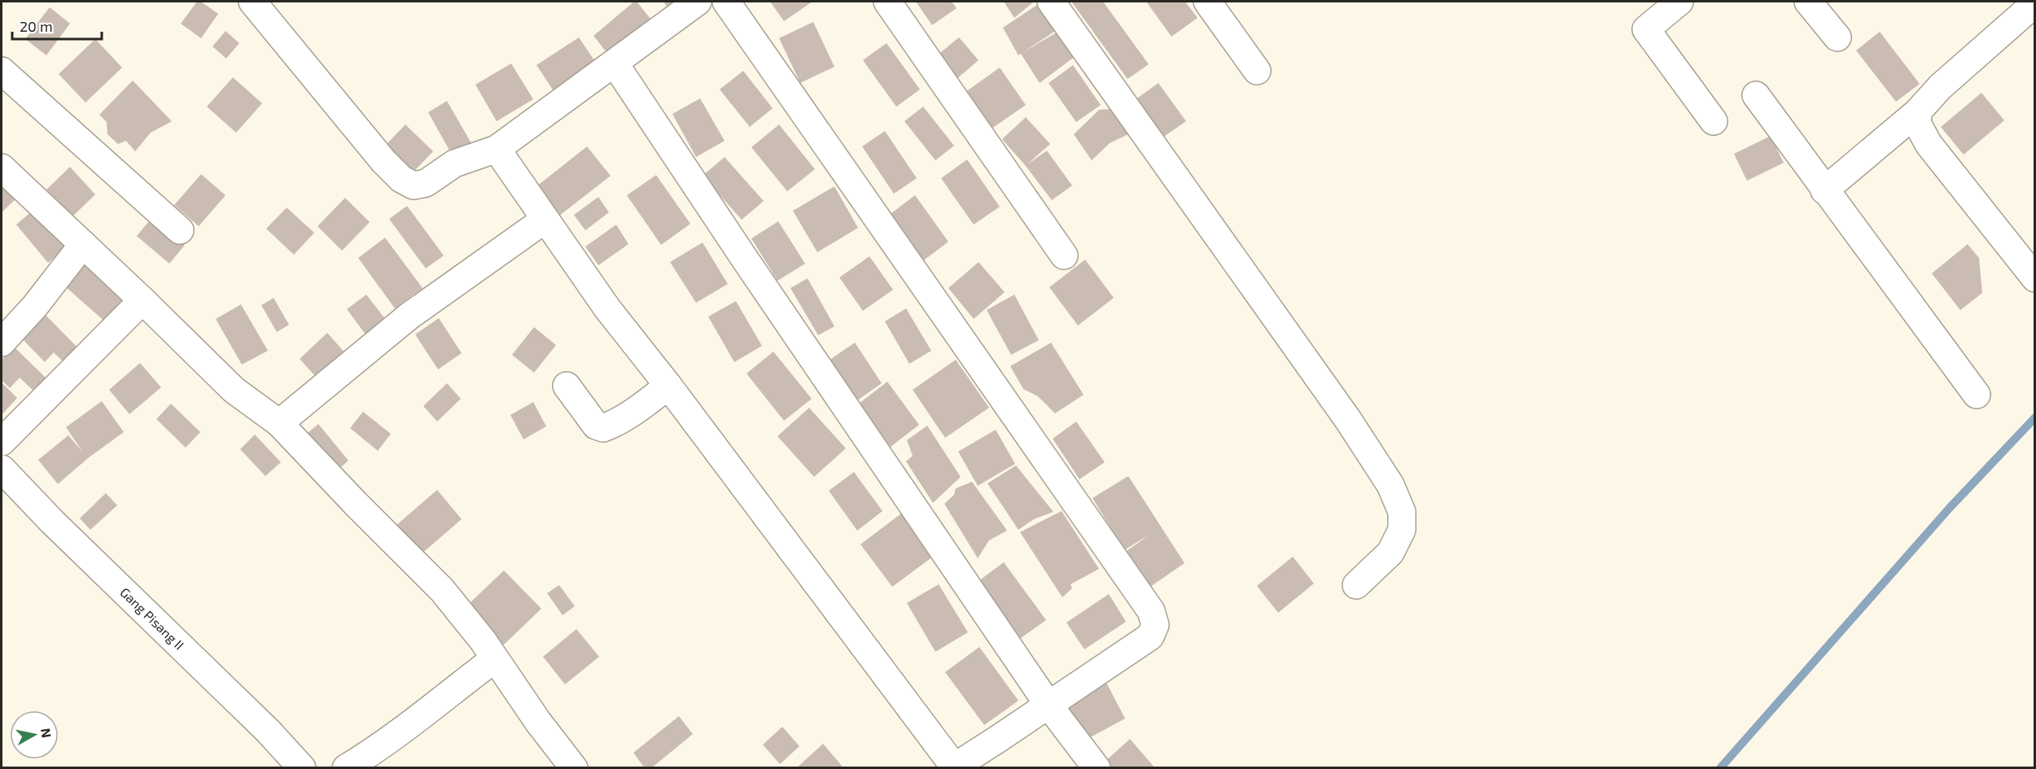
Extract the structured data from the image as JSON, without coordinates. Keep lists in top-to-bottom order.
{
  "streets": {
    "street": ["Gang Pisang II"]
  },
  "scale_bar": "20 m",
  "north": "right"
}
